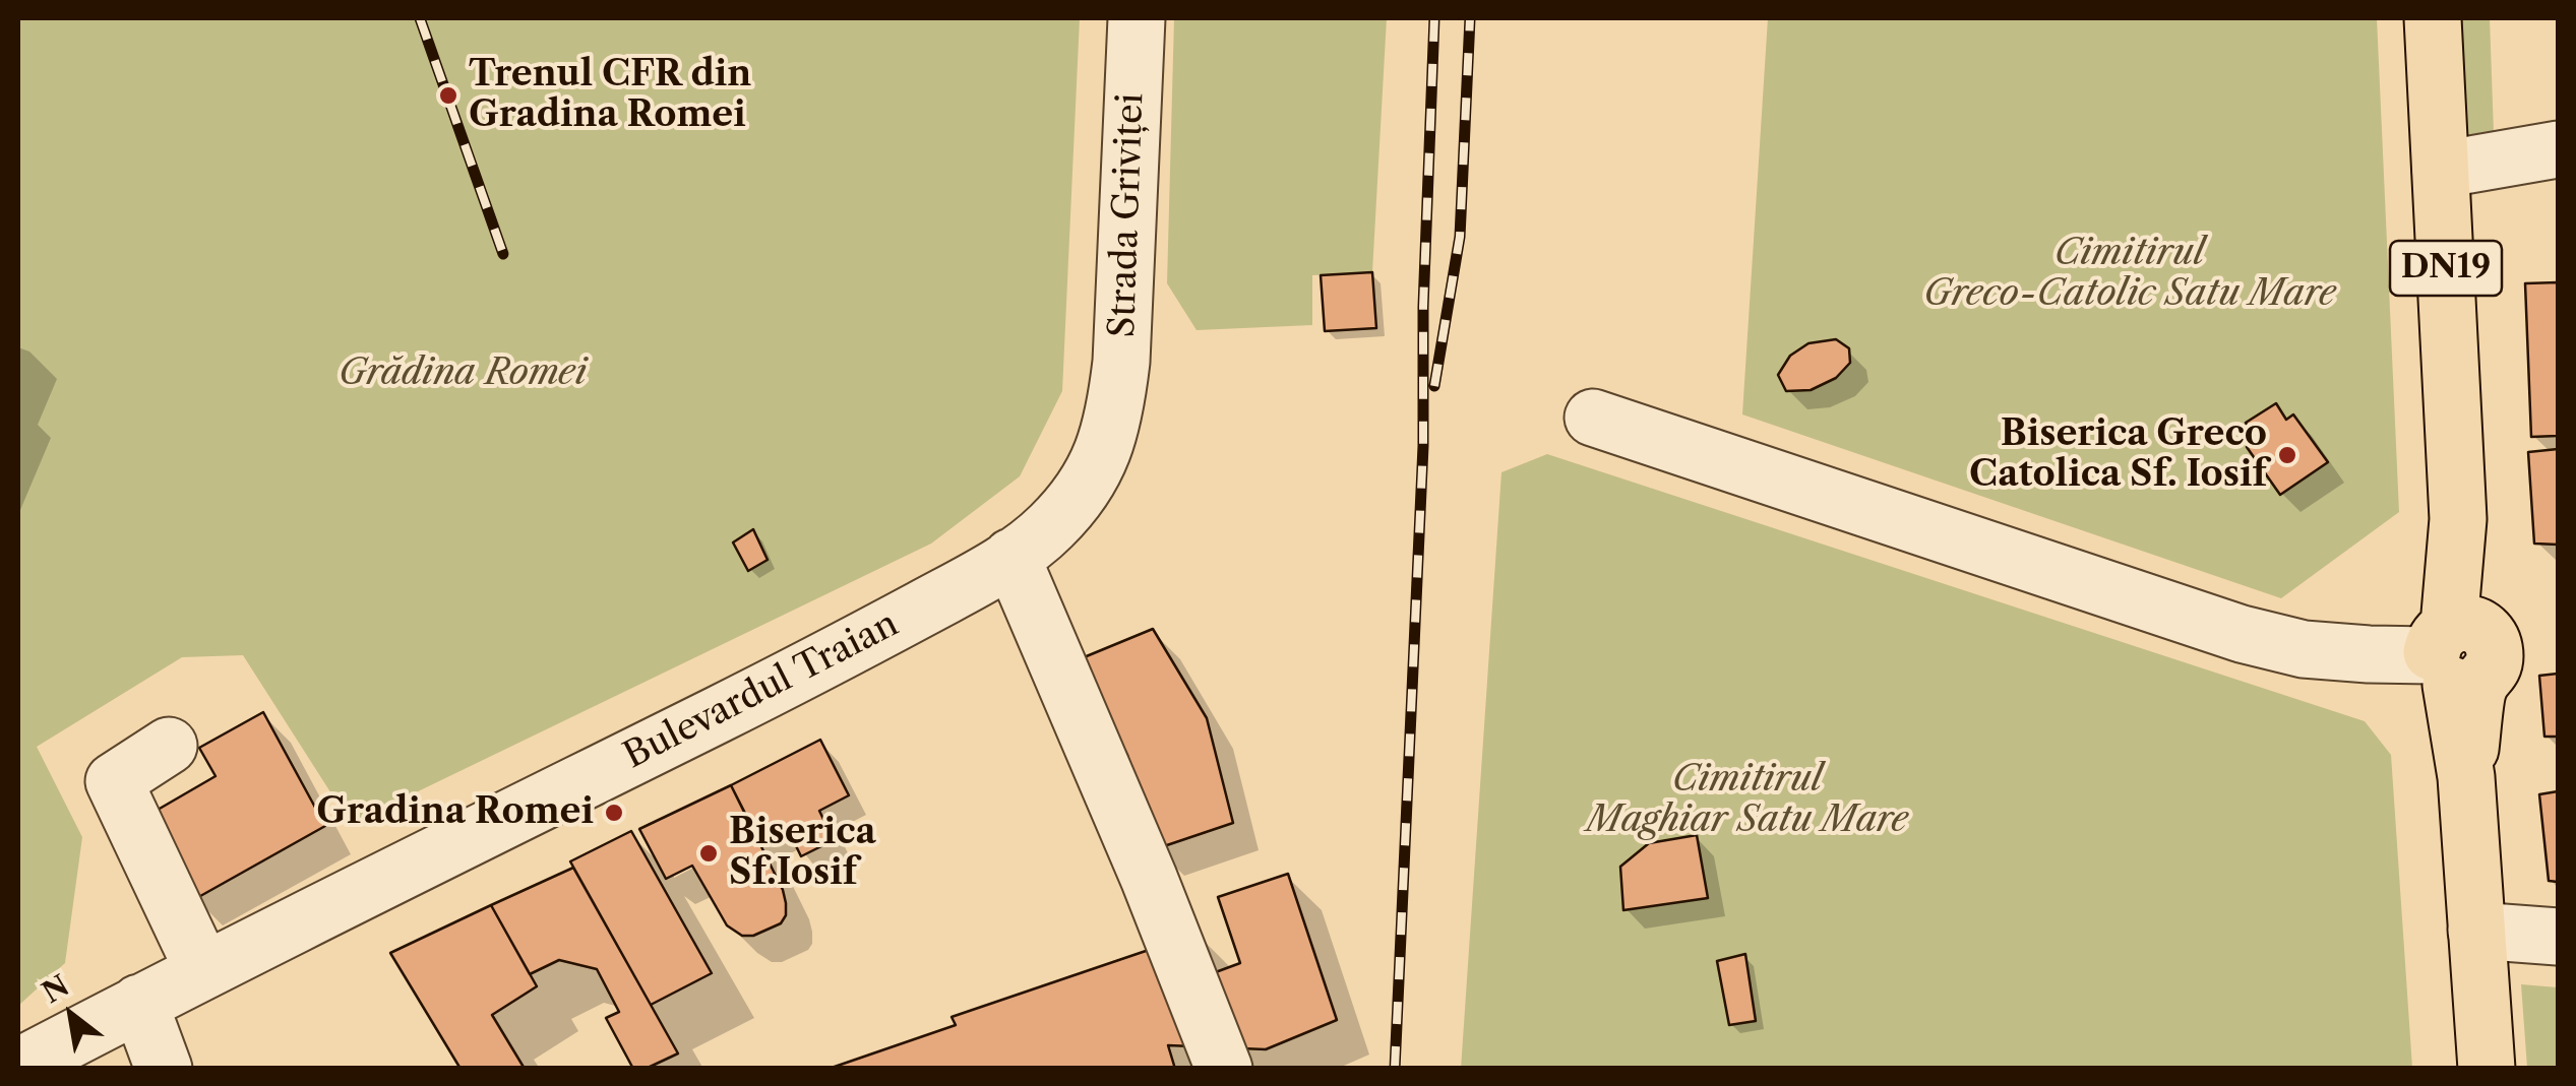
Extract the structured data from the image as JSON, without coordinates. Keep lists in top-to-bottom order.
{
  "streets": {
    "main road": ["DN19"],
    "street": ["Strada Griviței", "Bulevardul Traian"]
  },
  "crossings": [
    ["Strada Griviței", "Bulevardul Traian"]
  ],
  "parks": ["Cimitirul Greco-Catolic Satu Mare", "Grădina Romei", "Cimitirul Maghiar Satu Mare"],
  "places": [
    "Trenul CFR din Gradina Romei",
    "Biserica Greco Catolica Sf. Iosif",
    "Gradina Romei",
    "Biserica Sf.Iosif"
  ],
  "north": "top left"
}
